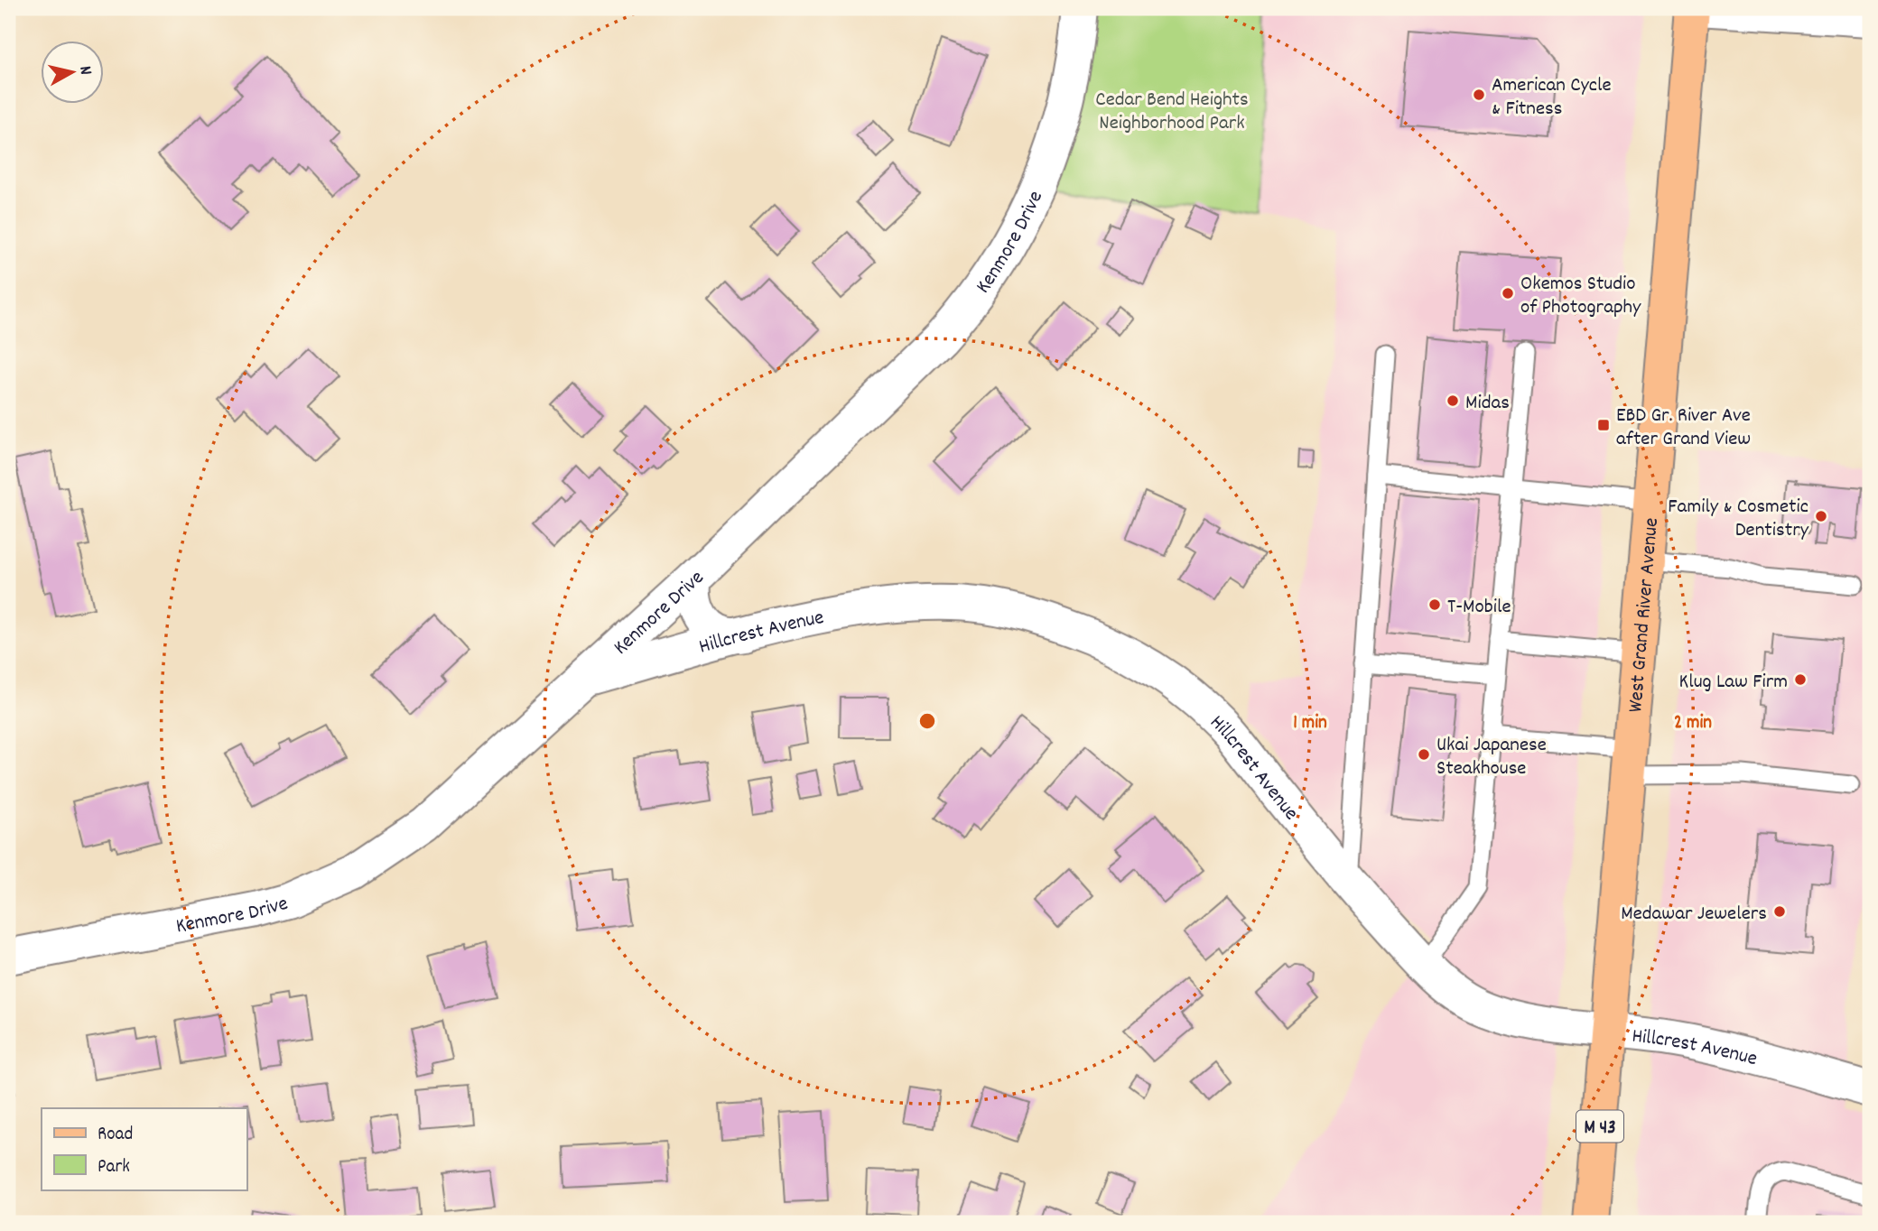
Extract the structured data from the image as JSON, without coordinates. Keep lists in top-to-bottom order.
{
  "streets": {
    "main road": ["West Grand River Avenue", "M 43"],
    "street": ["Kenmore Drive", "Hillcrest Avenue"]
  },
  "crossings": [
    ["Kenmore Drive", "Hillcrest Avenue"],
    ["West Grand River Avenue", "Hillcrest Avenue"]
  ],
  "parks": ["Cedar Bend Heights Neighborhood Park"],
  "places": {
    "other": [
      "American Cycle & Fitness",
      "Okemos Studio of Photography",
      "Midas",
      "Family & Cosmetic Dentistry",
      "T-Mobile",
      "Klug Law Firm",
      "Ukai Japanese Steakhouse",
      "Medawar Jewelers"
    ],
    "transit": ["EBD Gr. River Ave after Grand View"]
  },
  "legend": ["Road", "Park"],
  "north": "right",
  "rings": ["1 min", "2 min"]
}
